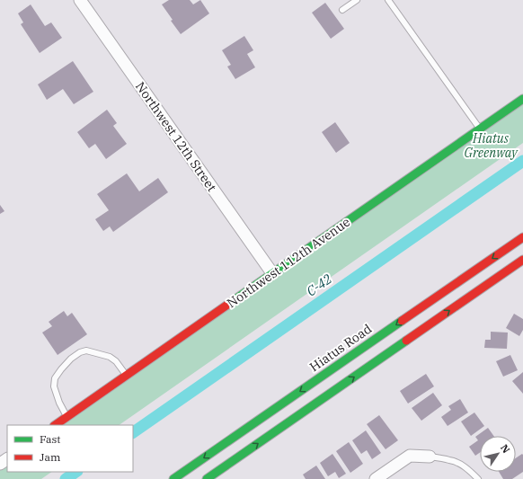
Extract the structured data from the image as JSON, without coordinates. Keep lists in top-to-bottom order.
{
  "streets": {
    "main road": ["Northwest 112th Avenue", "Hiatus Road"],
    "street": ["Northwest 12th Street"]
  },
  "crossings": [
    ["Northwest 12th Street", "Northwest 112th Avenue"]
  ],
  "water": ["C-42"],
  "parks": ["Hiatus Greenway"],
  "legend": ["Fast", "Jam"],
  "north": "top right"
}
